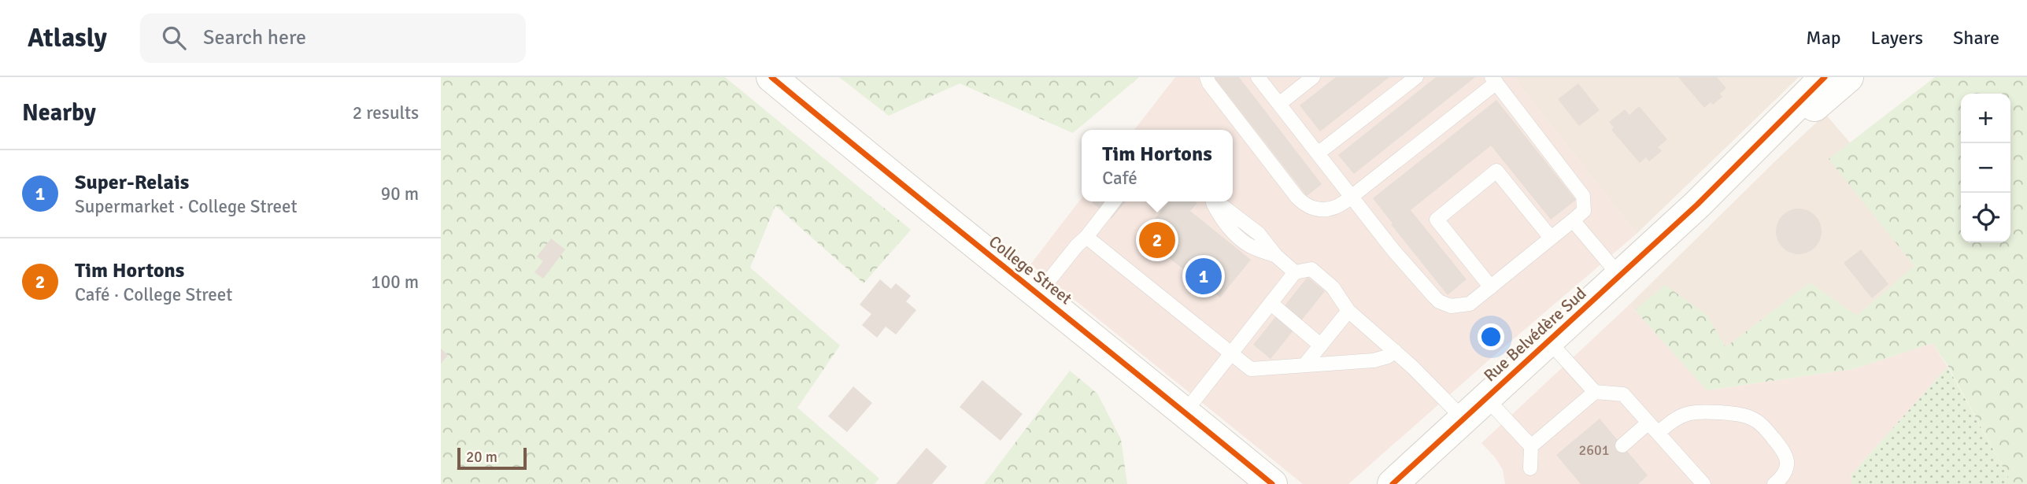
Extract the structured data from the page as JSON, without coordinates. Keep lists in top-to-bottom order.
{
  "streets": {
    "street": ["College Street", "Rue Belvédère Sud"]
  },
  "house_numbers": ["2601"],
  "scale_bar": "20 m",
  "page": {
    "header": "Atlasly",
    "search": "Search here",
    "nav": ["Map", "Layers", "Share"],
    "heading": ["Nearby", "2 results"],
    "map_buttons": ["+", "−"],
    "popup": ["Tim Hortons", "Café"],
    "list": [
      {
        "mark": "1",
        "name": "Super-Relais",
        "note": "Supermarket · College Street",
        "value": "90 m"
      },
      {
        "mark": "2",
        "name": "Tim Hortons",
        "note": "Café · College Street",
        "value": "100 m"
      }
    ],
    "pins": ["2", "1"],
    "scale": "20 m"
  }
}
